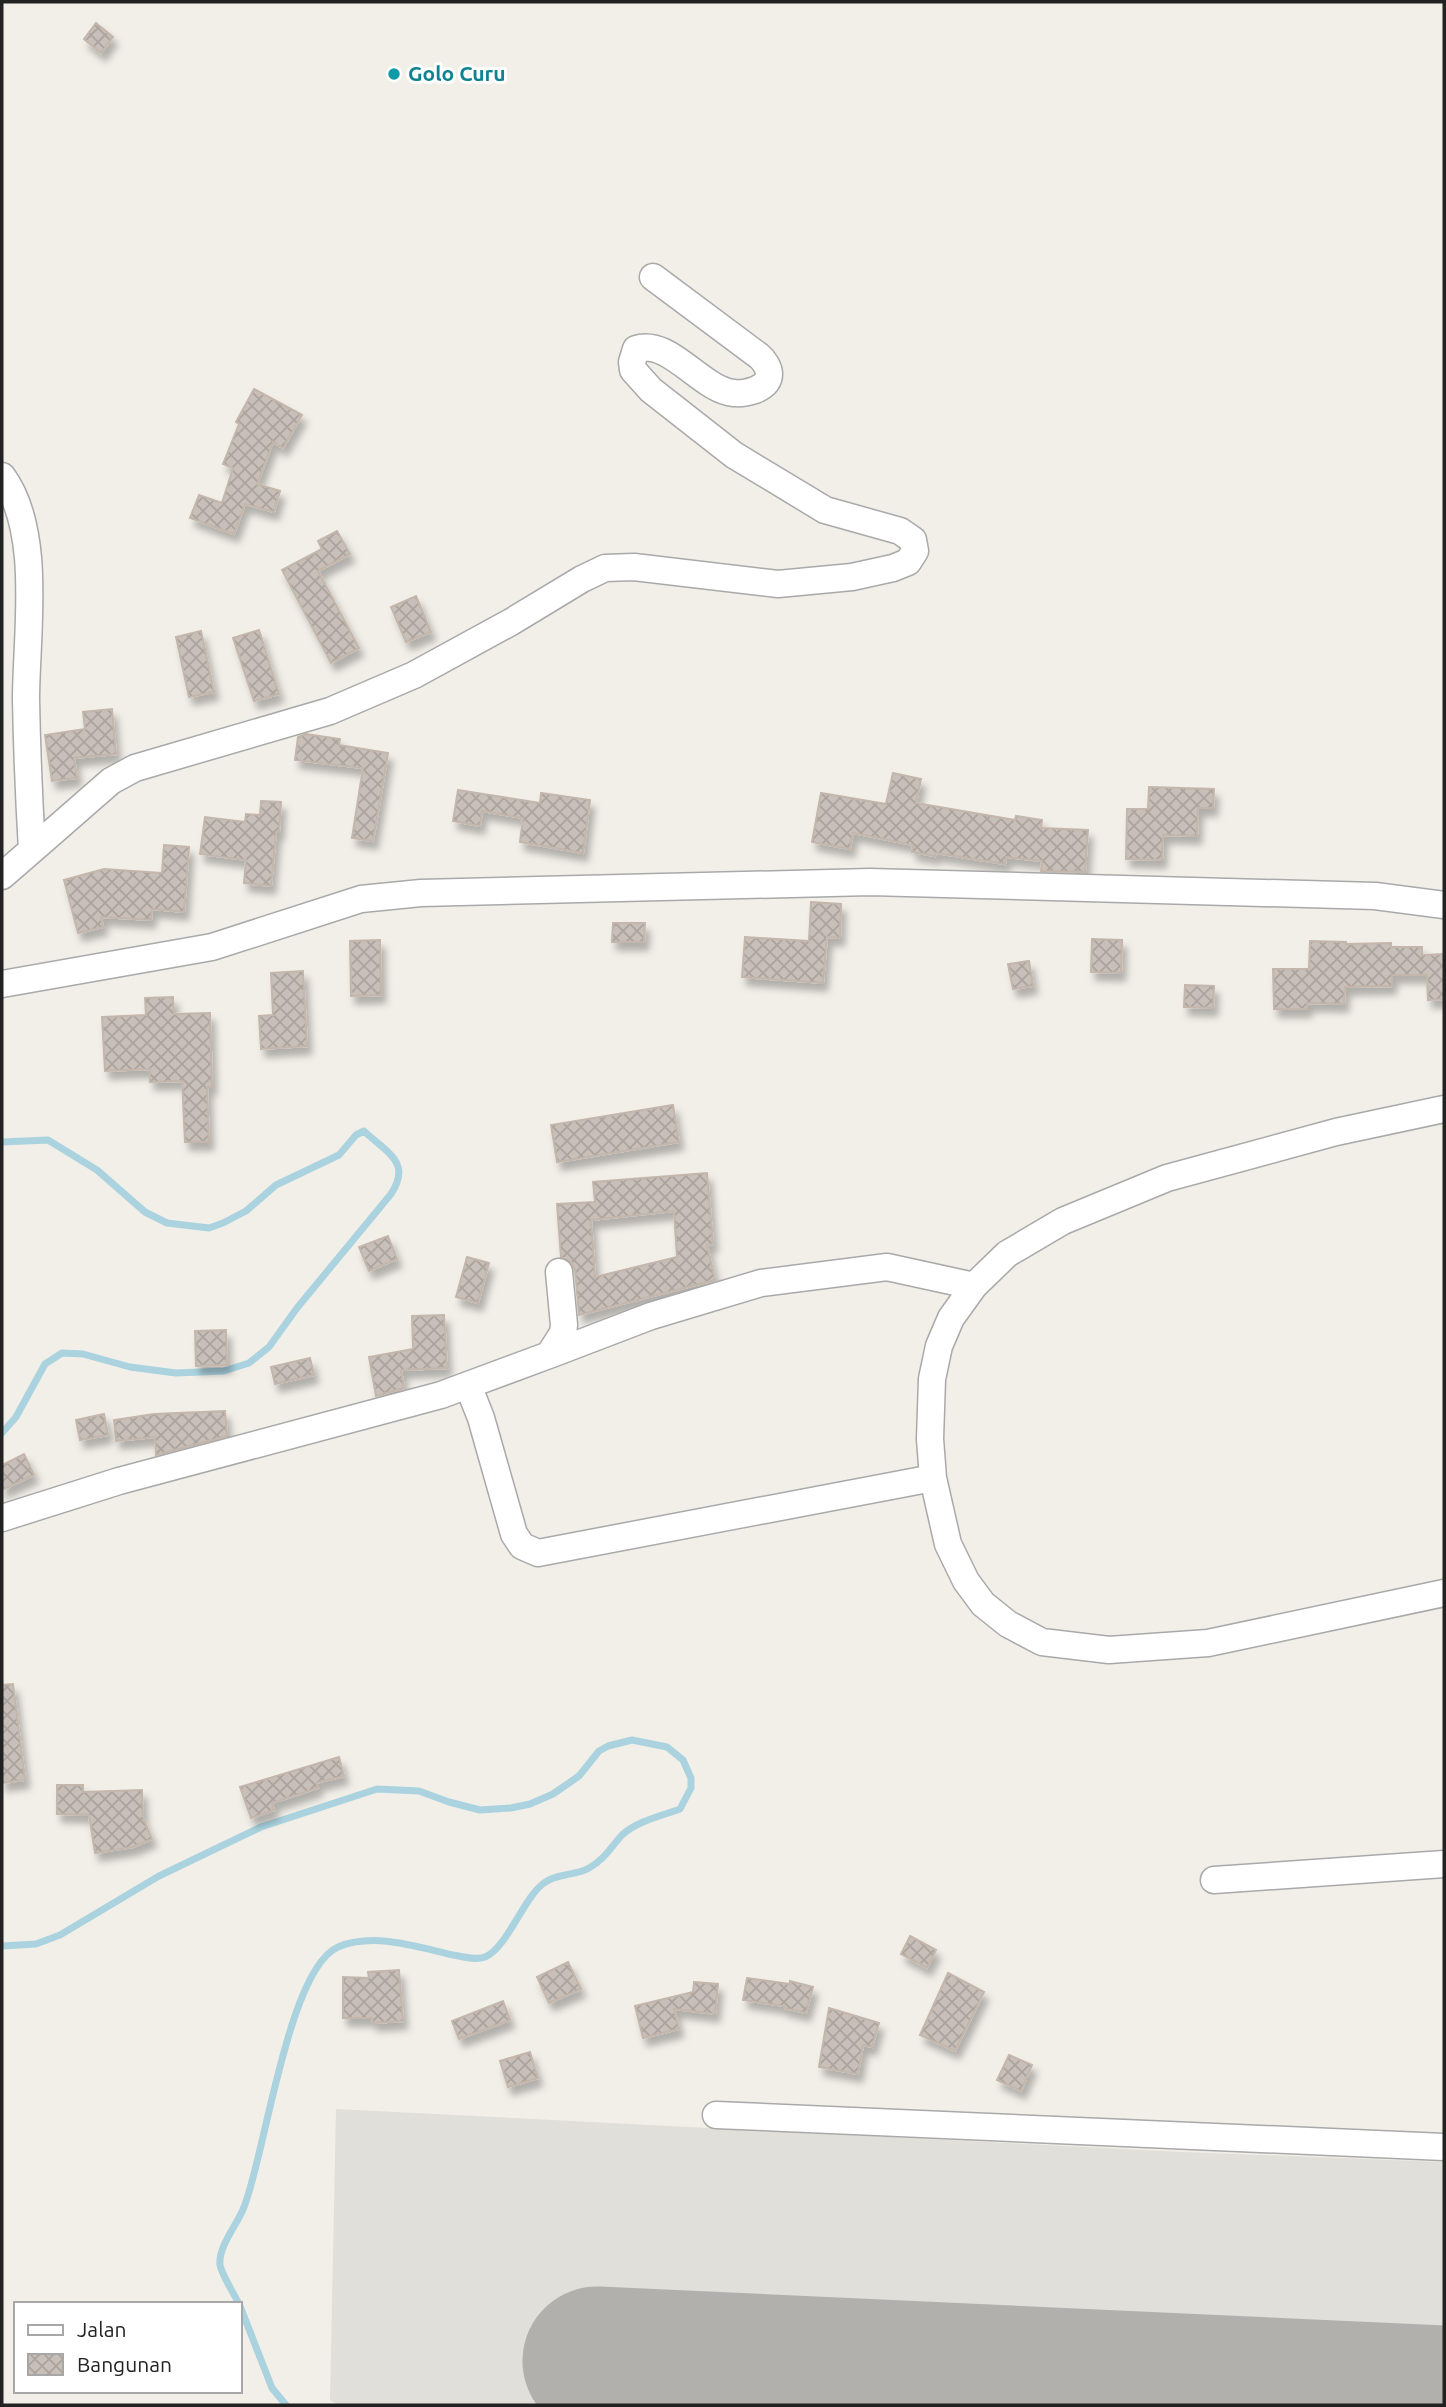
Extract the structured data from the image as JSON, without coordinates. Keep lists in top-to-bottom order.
{
  "places": ["Golo Curu"],
  "legend": ["Jalan", "Bangunan"]
}
